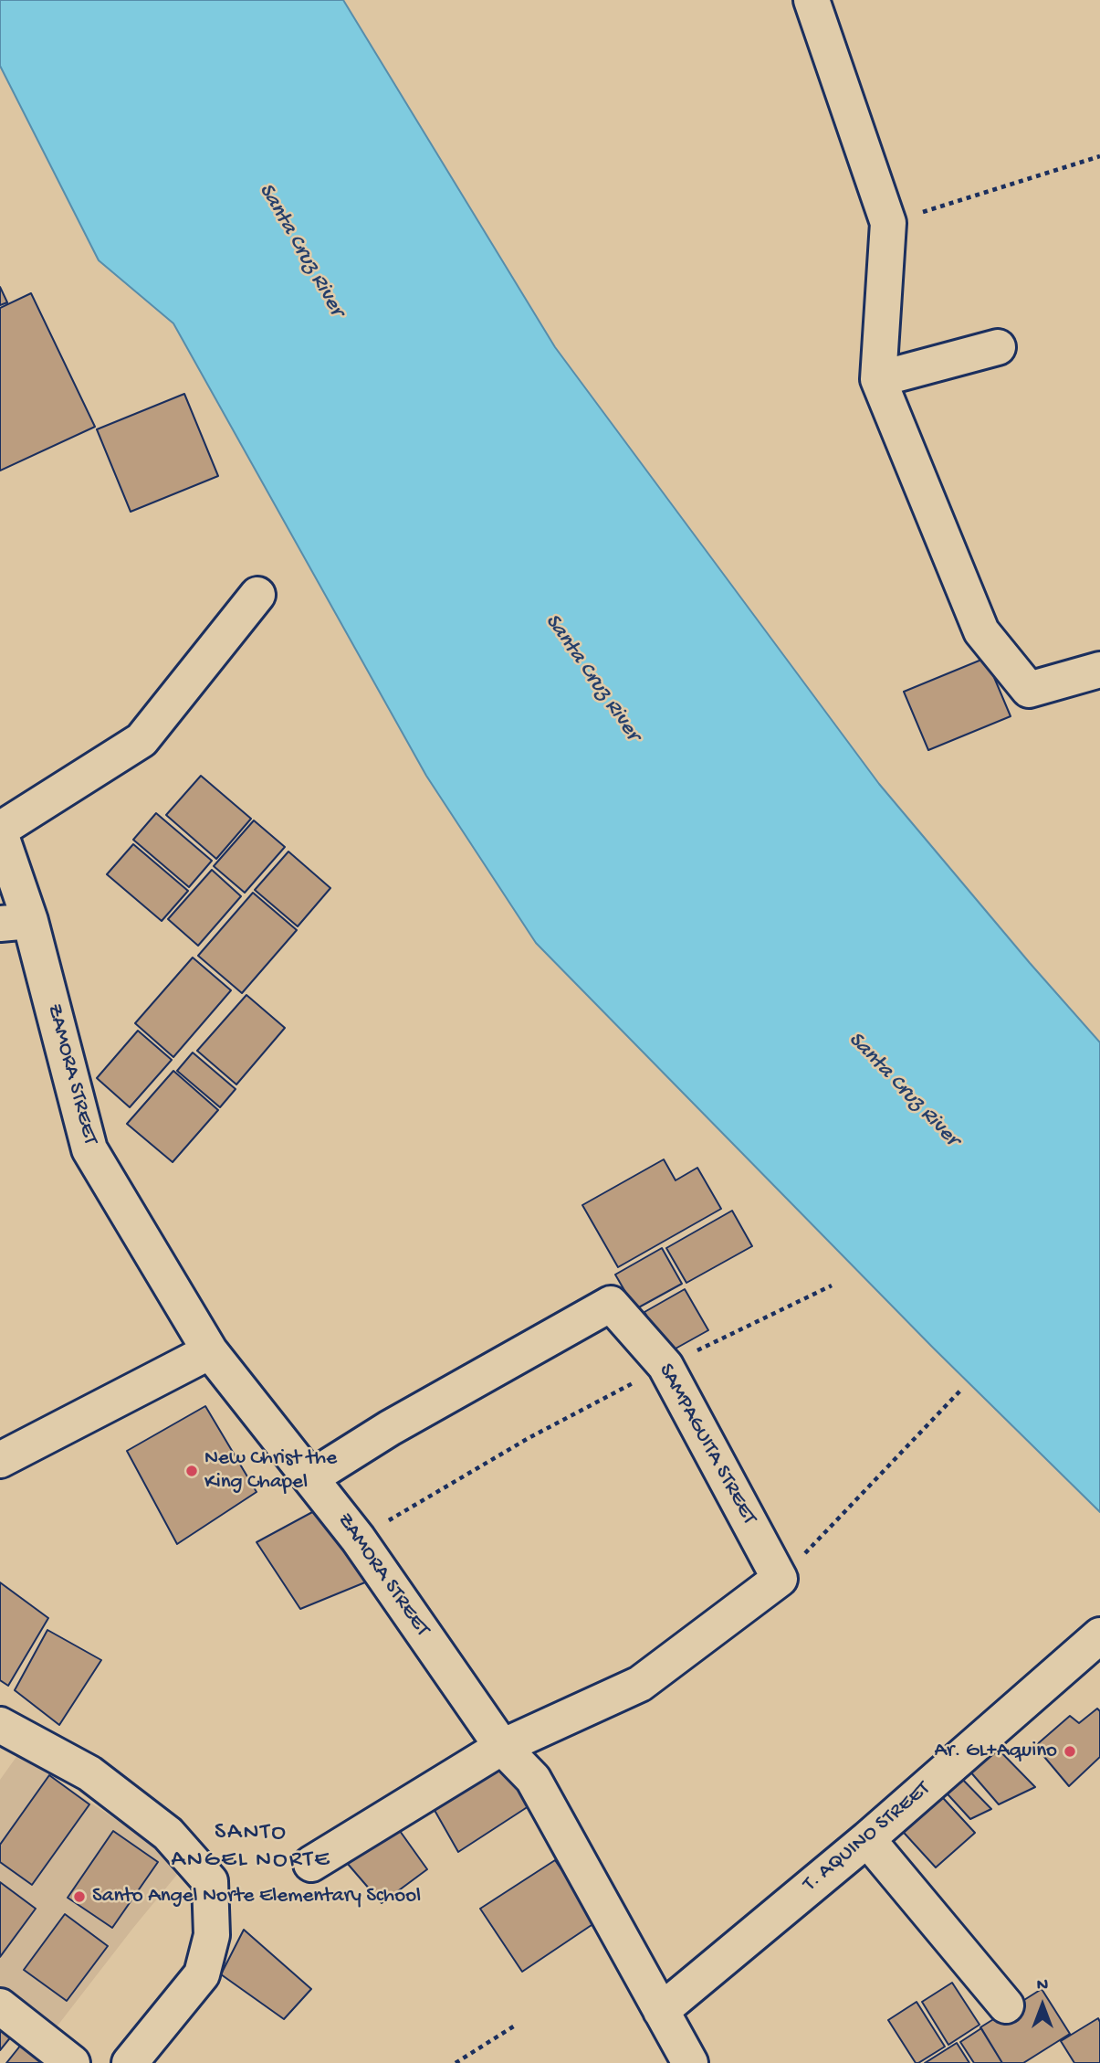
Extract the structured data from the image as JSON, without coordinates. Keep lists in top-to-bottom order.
{
  "streets": {
    "street": ["ZAMORA STREET", "SAMPAGUITA STREET", "T. AQUINO STREET"]
  },
  "crossings": [
    ["ZAMORA STREET", "SAMPAGUITA STREET"],
    ["ZAMORA STREET", "T. AQUINO STREET"]
  ],
  "districts": ["SANTO ANGEL NORTE"],
  "water": ["Santa Cruz River"],
  "places": ["New Christ the King Chapel", "Ar. GL+Aquino", "Santo Angel Norte Elementary School"],
  "north": "top"
}
